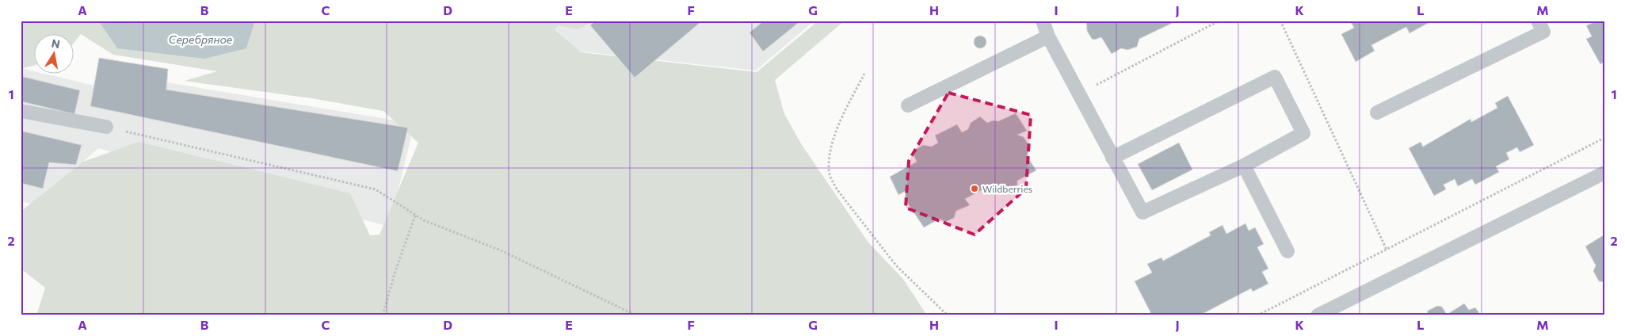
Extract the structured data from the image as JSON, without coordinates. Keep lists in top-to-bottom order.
{
  "water": ["Серебряное"],
  "places": ["Wildberries"],
  "north": "top",
  "grid": {
    "columns": [
      "A",
      "B",
      "C",
      "D",
      "E",
      "F",
      "G",
      "H",
      "I",
      "J",
      "K",
      "L",
      "M"
    ],
    "rows": ["1", "2"]
  }
}
